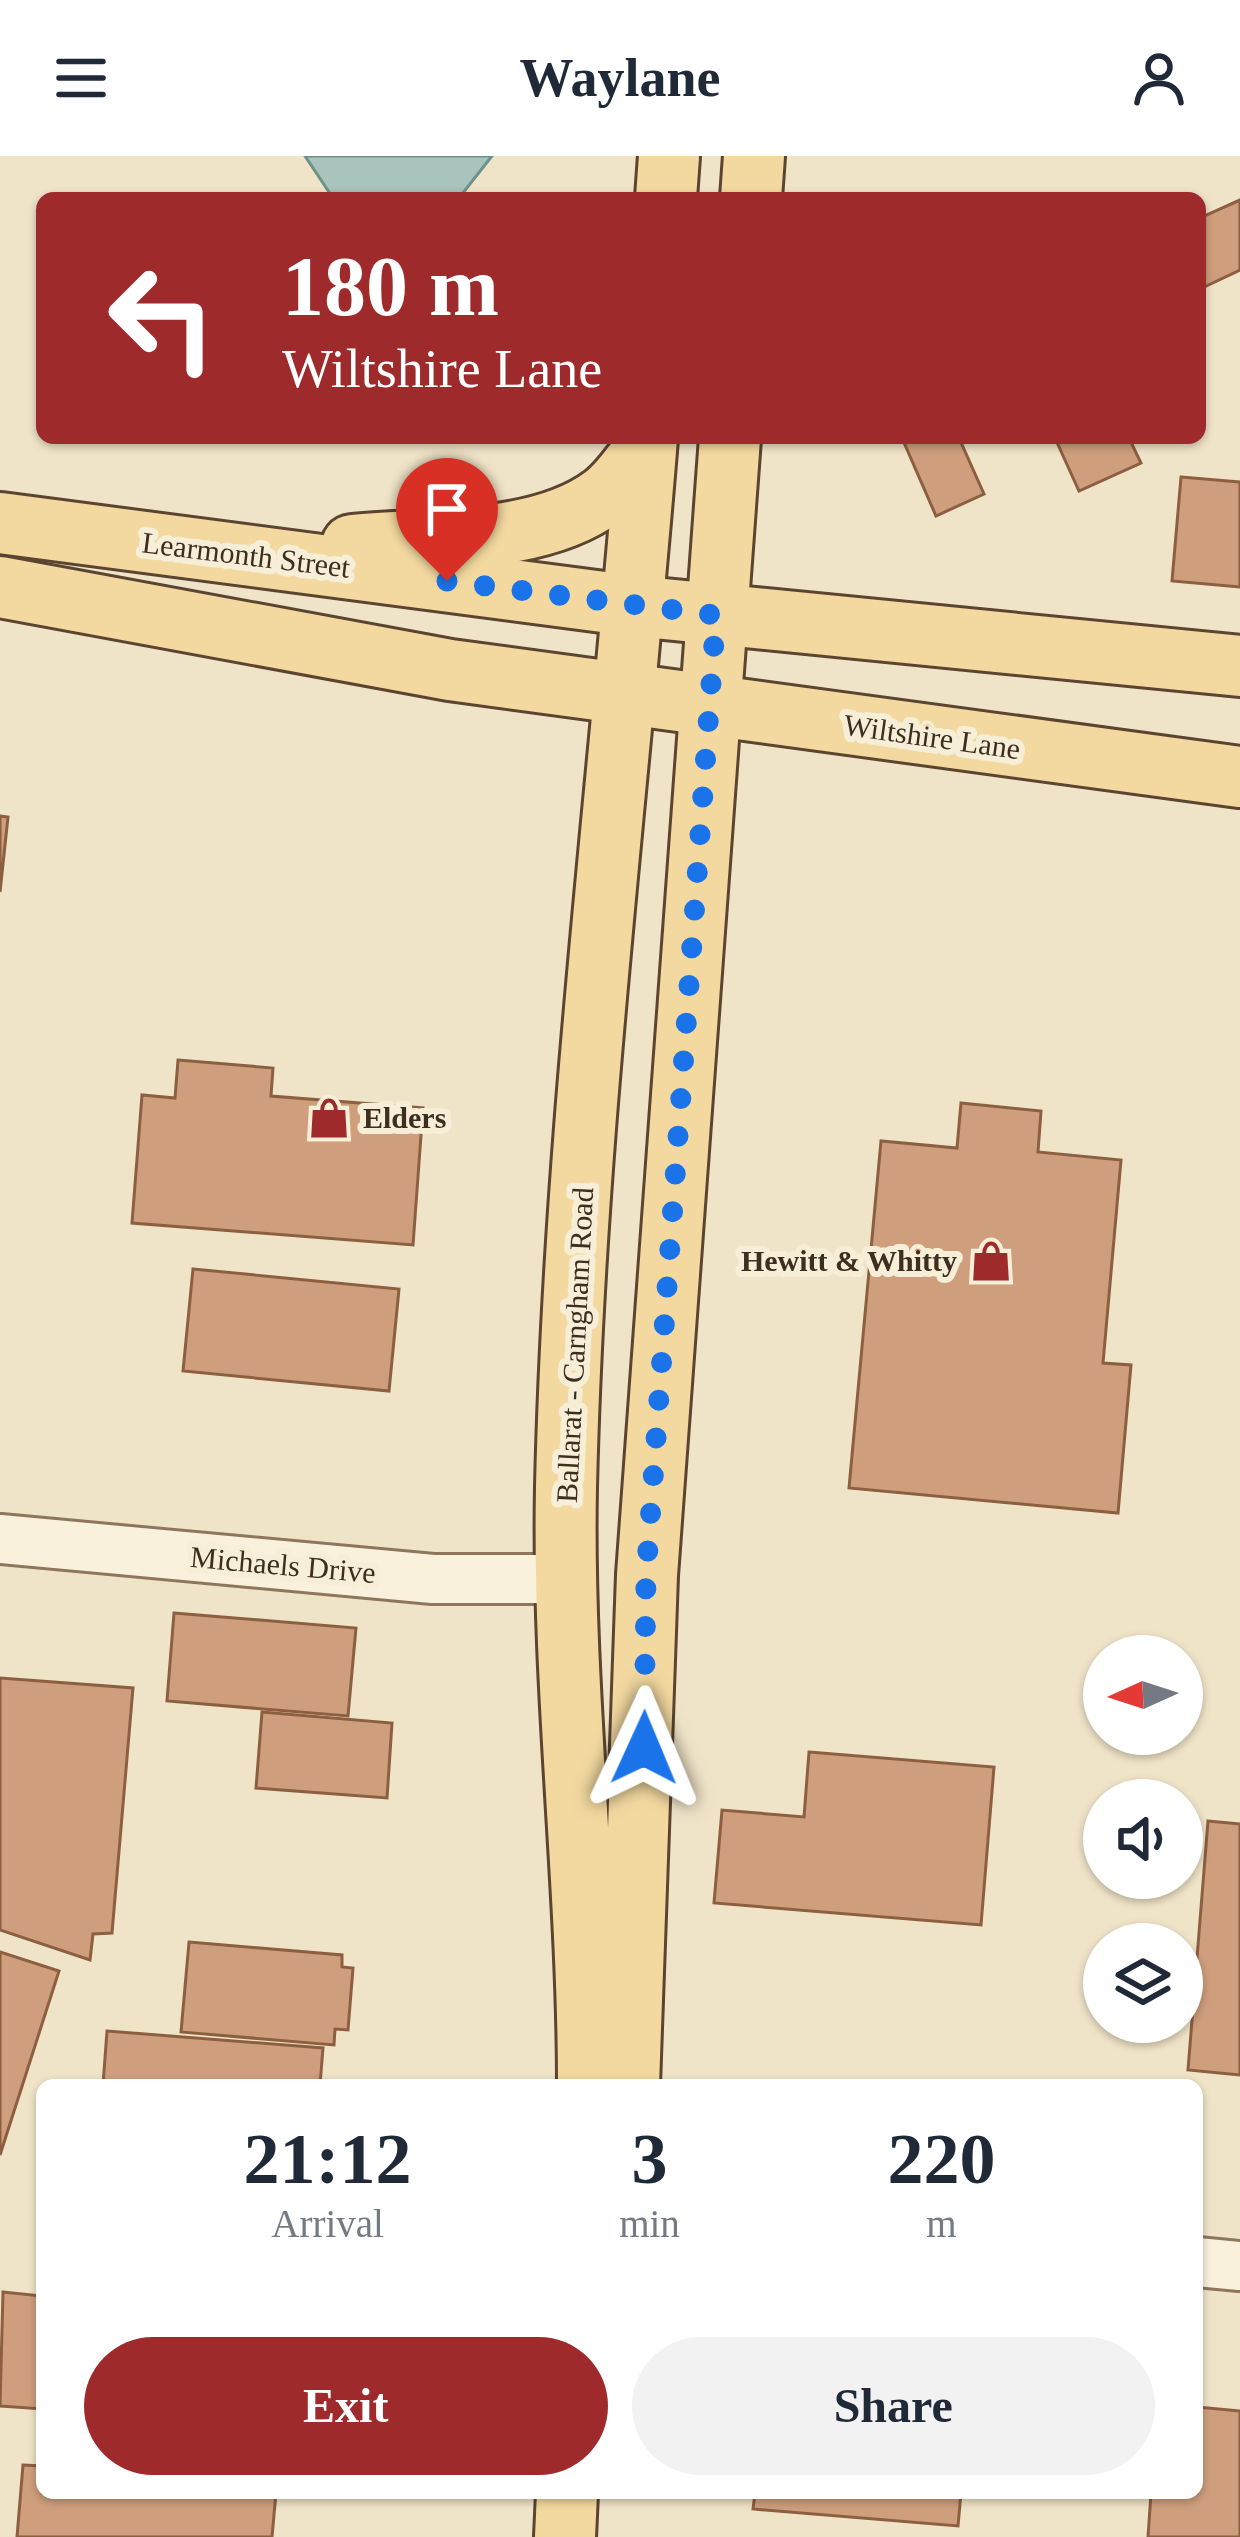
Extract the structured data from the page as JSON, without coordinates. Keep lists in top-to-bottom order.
{
  "streets": {
    "main road": ["Learmonth Street", "Wiltshire Lane", "Ballarat - Carngham Road"],
    "street": ["Michaels Drive"]
  },
  "crossings": [
    ["Learmonth Street", "Ballarat - Carngham Road"],
    ["Wiltshire Lane", "Ballarat - Carngham Road"],
    ["Ballarat - Carngham Road", "Michaels Drive"]
  ],
  "places": {
    "shop": ["Elders", "Hewitt & Whitty"]
  },
  "north": "left",
  "page": {
    "header": "Waylane",
    "turn": ["180 m", "Wiltshire Lane"],
    "eta": [
      "21:12",
      "Arrival",
      "3",
      "min",
      "220",
      "m"
    ],
    "buttons": ["Exit", "Share"]
  }
}
